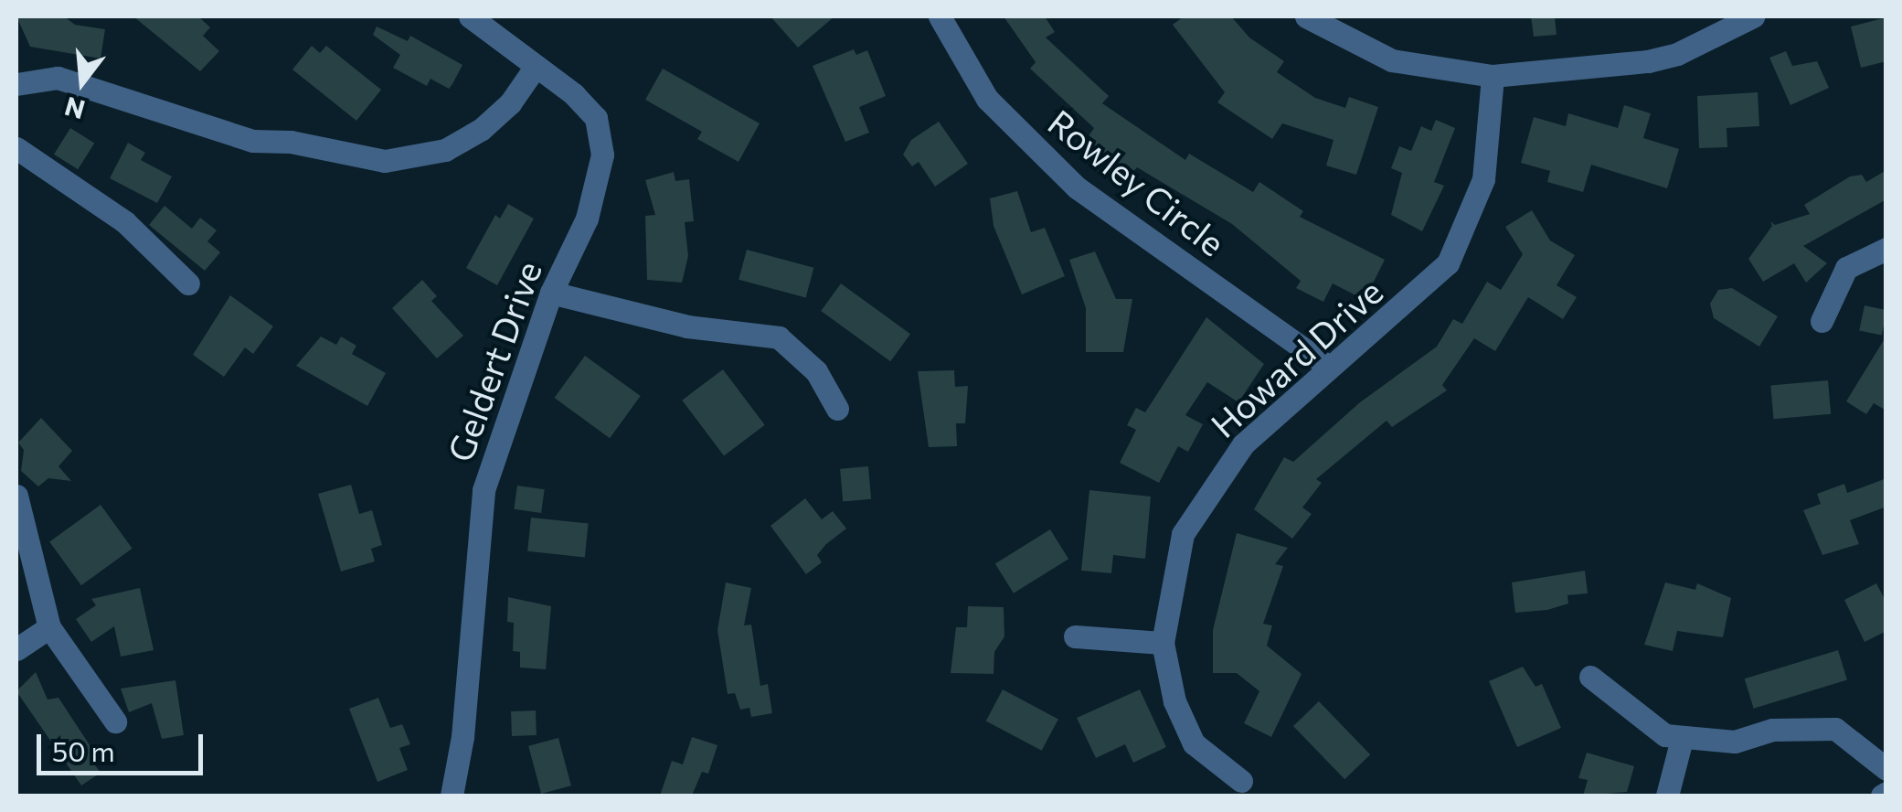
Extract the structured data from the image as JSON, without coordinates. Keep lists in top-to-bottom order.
{
  "streets": {
    "street": ["Rowley Circle", "Howard Drive", "Geldert Drive"]
  },
  "crossings": [
    ["Rowley Circle", "Howard Drive"]
  ],
  "scale_bar": "50 m",
  "north": "bottom"
}
